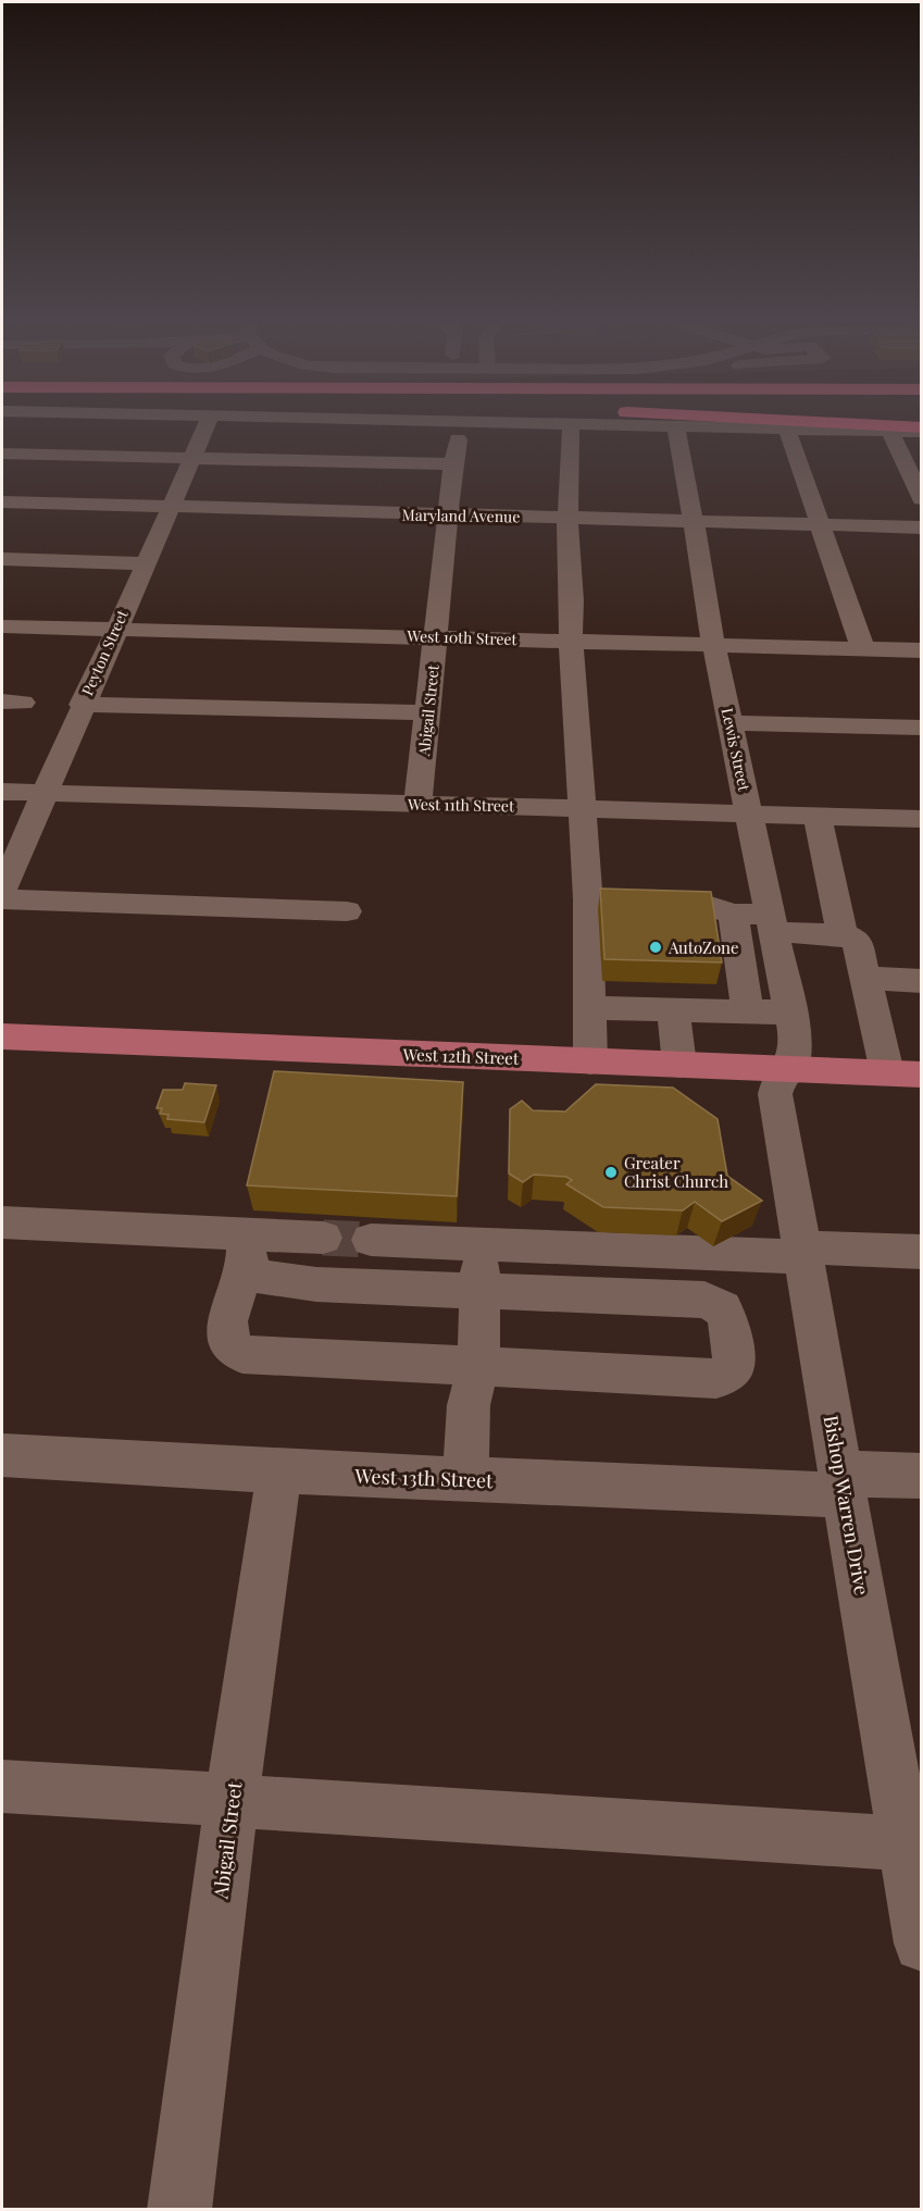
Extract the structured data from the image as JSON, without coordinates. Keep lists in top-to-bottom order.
{
  "streets": {
    "main road": ["West 12th Street"],
    "street": [
      "Maryland Avenue",
      "West 10th Street",
      "Peyton Street",
      "Abigail Street",
      "Lewis Street",
      "West 11th Street",
      "West 13th Street",
      "Bishop Warren Drive"
    ]
  },
  "crossings": [
    ["Maryland Avenue", "Peyton Street"],
    ["Maryland Avenue", "Abigail Street"],
    ["Maryland Avenue", "Lewis Street"],
    ["West 10th Street", "Peyton Street"],
    ["West 10th Street", "Abigail Street"],
    ["West 10th Street", "Lewis Street"],
    ["Peyton Street", "West 11th Street"],
    ["Abigail Street", "West 11th Street"],
    ["Abigail Street", "West 13th Street"],
    ["Lewis Street", "West 11th Street"],
    ["Lewis Street", "West 12th Street"],
    ["Lewis Street", "Bishop Warren Drive"],
    ["West 12th Street", "Bishop Warren Drive"],
    ["West 13th Street", "Bishop Warren Drive"]
  ],
  "places": ["AutoZone", "Greater Christ Church"]
}
